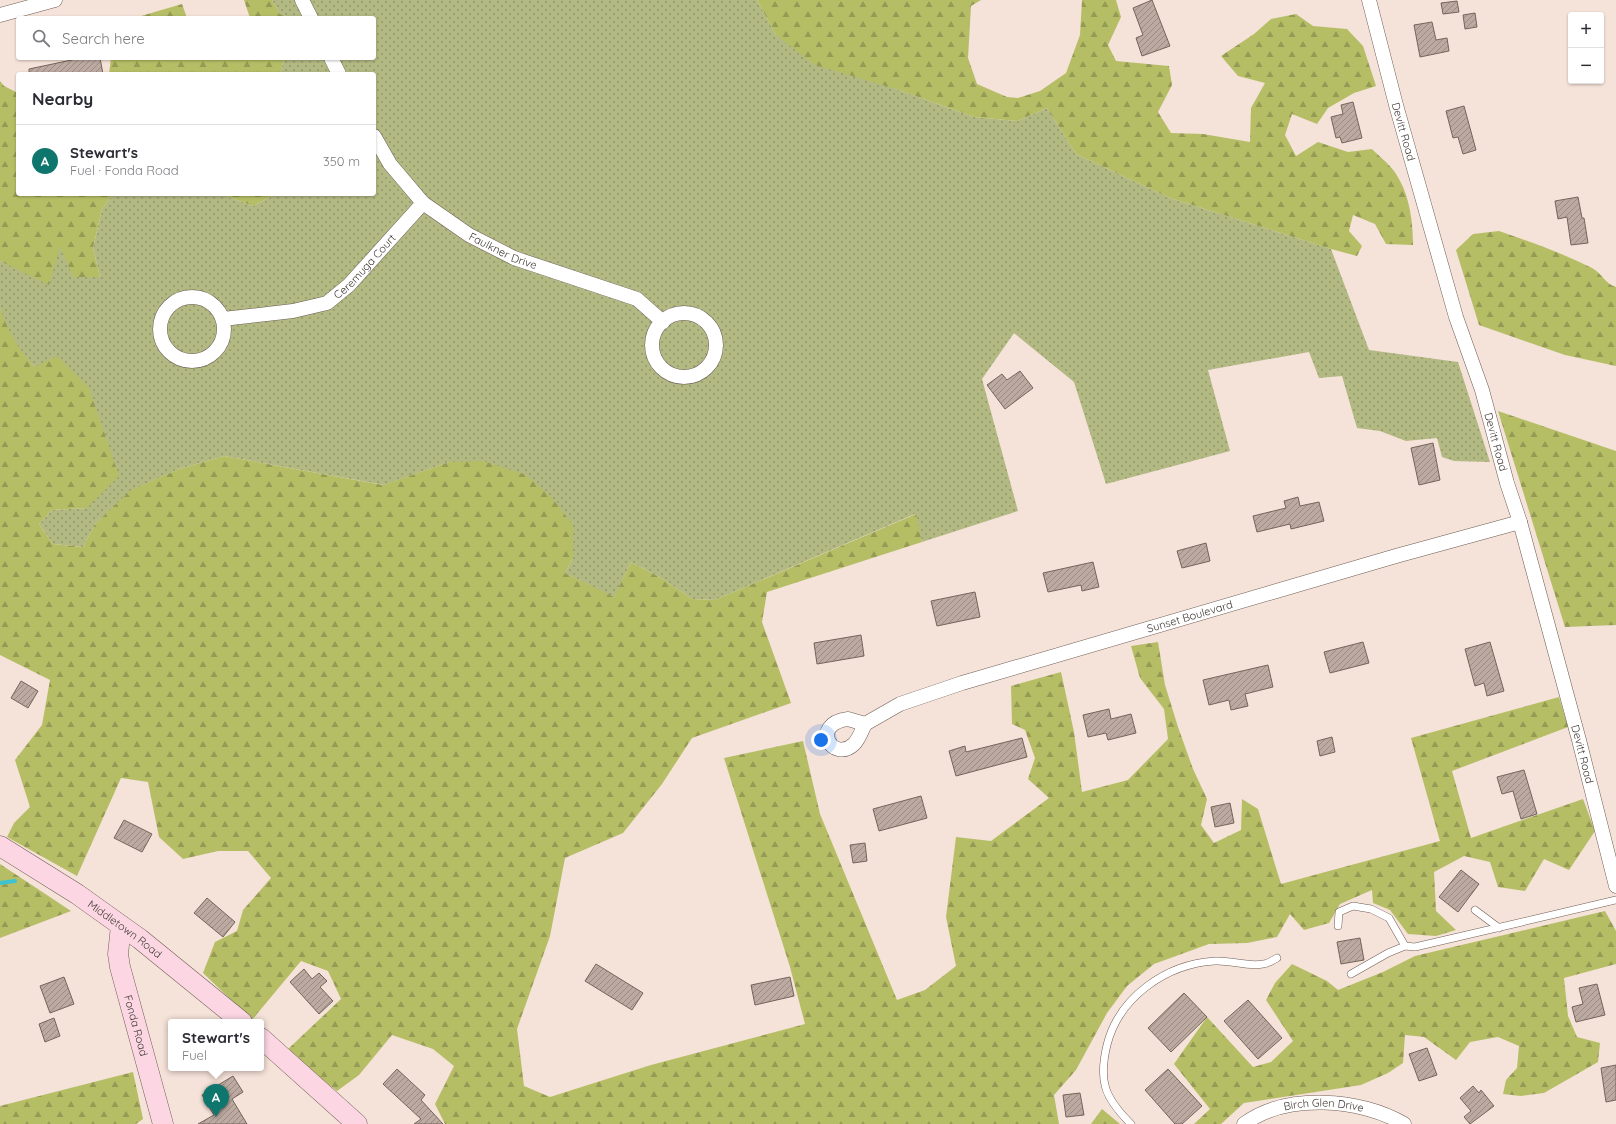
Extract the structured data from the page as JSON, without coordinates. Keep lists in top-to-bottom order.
{
  "streets": {
    "street": [
      "Devitt Road",
      "Faulkner Drive",
      "Ceremuga Court",
      "Sunset Boulevard",
      "Middletown Road",
      "Fonda Road",
      "Birch Glen Drive"
    ]
  },
  "crossings": [
    ["Devitt Road", "Sunset Boulevard"],
    ["Faulkner Drive", "Ceremuga Court"],
    ["Middletown Road", "Fonda Road"]
  ],
  "page": {
    "map_buttons": ["+", "−"],
    "search": "Search here",
    "heading": "Nearby",
    "list": [
      {
        "mark": "A",
        "name": "Stewart's",
        "note": "Fuel · Fonda Road",
        "value": "350 m"
      }
    ],
    "popup": ["Stewart's", "Fuel"],
    "pins": "A"
  }
}
